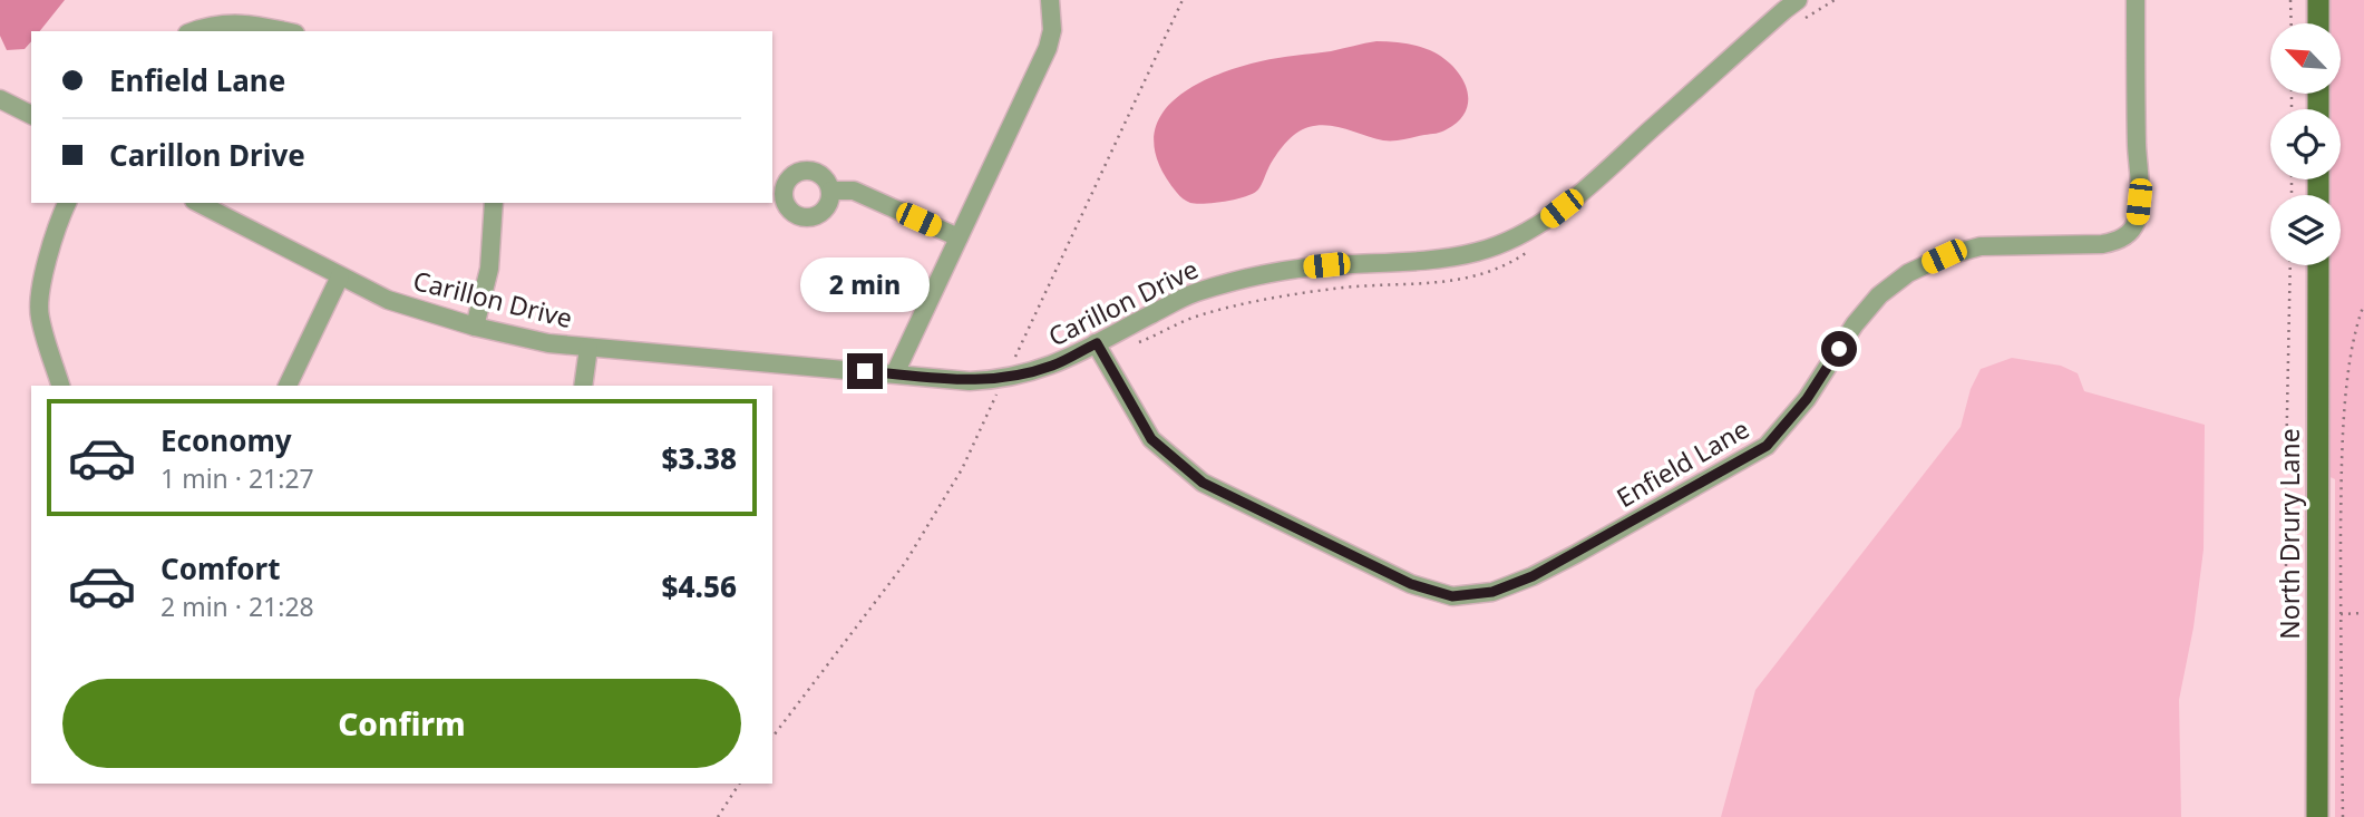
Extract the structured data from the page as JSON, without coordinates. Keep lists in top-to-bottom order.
{
  "streets": {
    "main road": ["North Drury Lane"],
    "street": ["Carillon Drive", "Enfield Lane"]
  },
  "crossings": [
    ["Carillon Drive", "Enfield Lane"]
  ],
  "north": "top left",
  "page": {
    "banner": ["Enfield Lane", "Carillon Drive"],
    "bubble": "2 min",
    "list": [
      {
        "name": "Economy",
        "note": "1 min · 21:27",
        "value": "$3.38"
      },
      {
        "name": "Comfort",
        "note": "2 min · 21:28",
        "value": "$4.56"
      }
    ],
    "buttons": "Confirm"
  }
}
